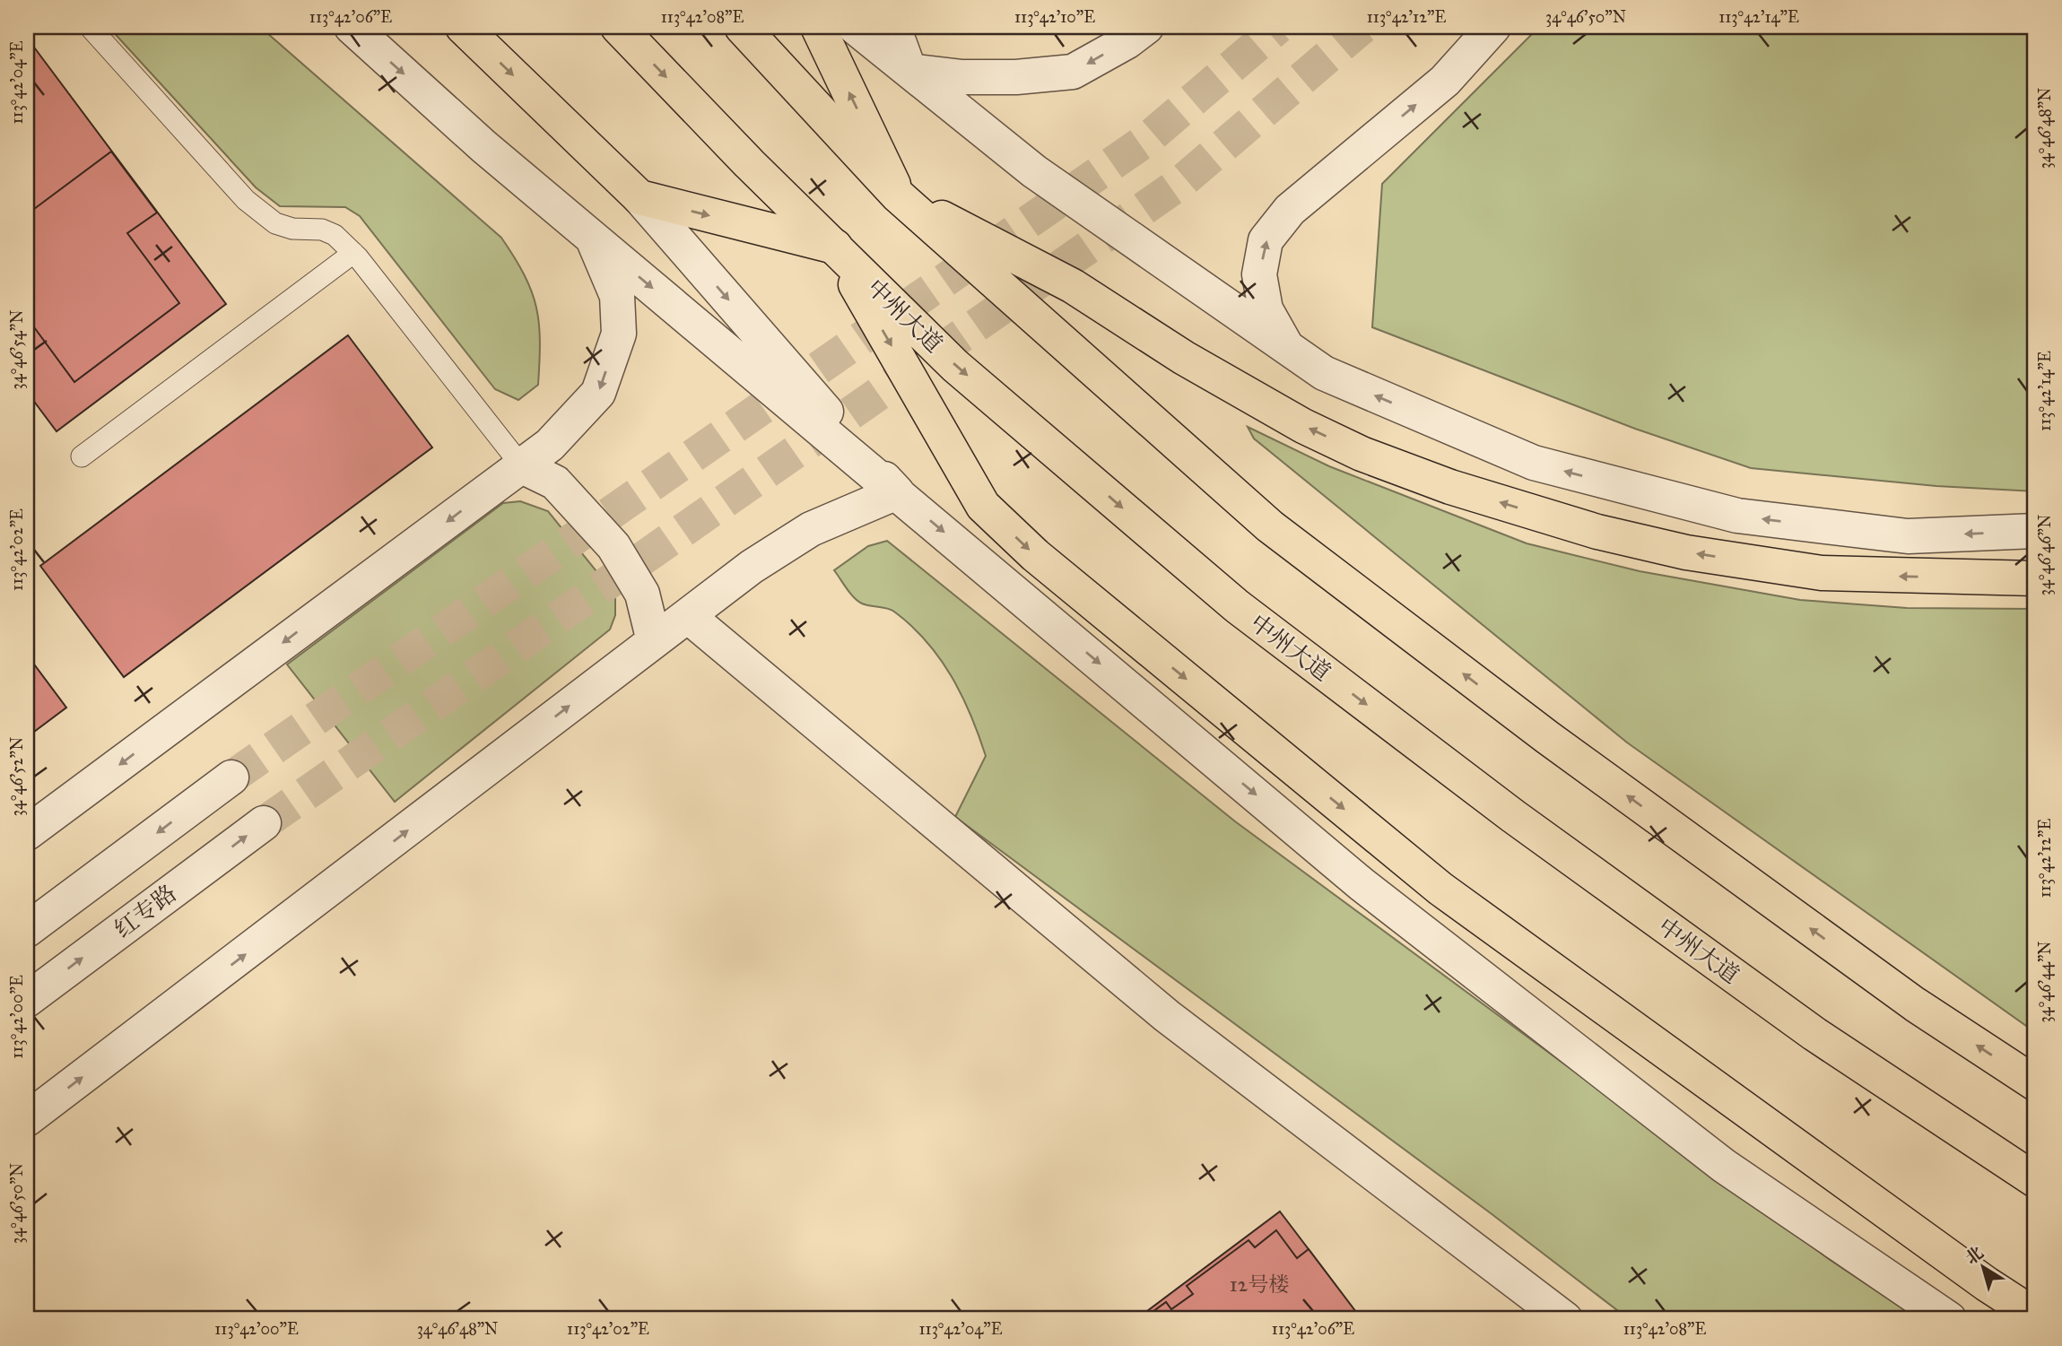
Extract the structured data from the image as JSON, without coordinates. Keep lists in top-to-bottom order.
{
  "streets": {
    "main road": ["中州大道"],
    "street": ["红专路"]
  },
  "house_numbers": ["12号楼"],
  "north": "top left",
  "coordinates": [
    "113°42'06\"E",
    "113°42'08\"E",
    "113°42'10\"E",
    "113°42'12\"E",
    "34°46'50\"N",
    "113°42'14\"E",
    "113°42'04\"E",
    "34°46'48\"N",
    "34°46'54\"N",
    "113°42'02\"E",
    "34°46'46\"N",
    "34°46'52\"N",
    "34°46'44\"N",
    "113°42'00\"E"
  ]
}
